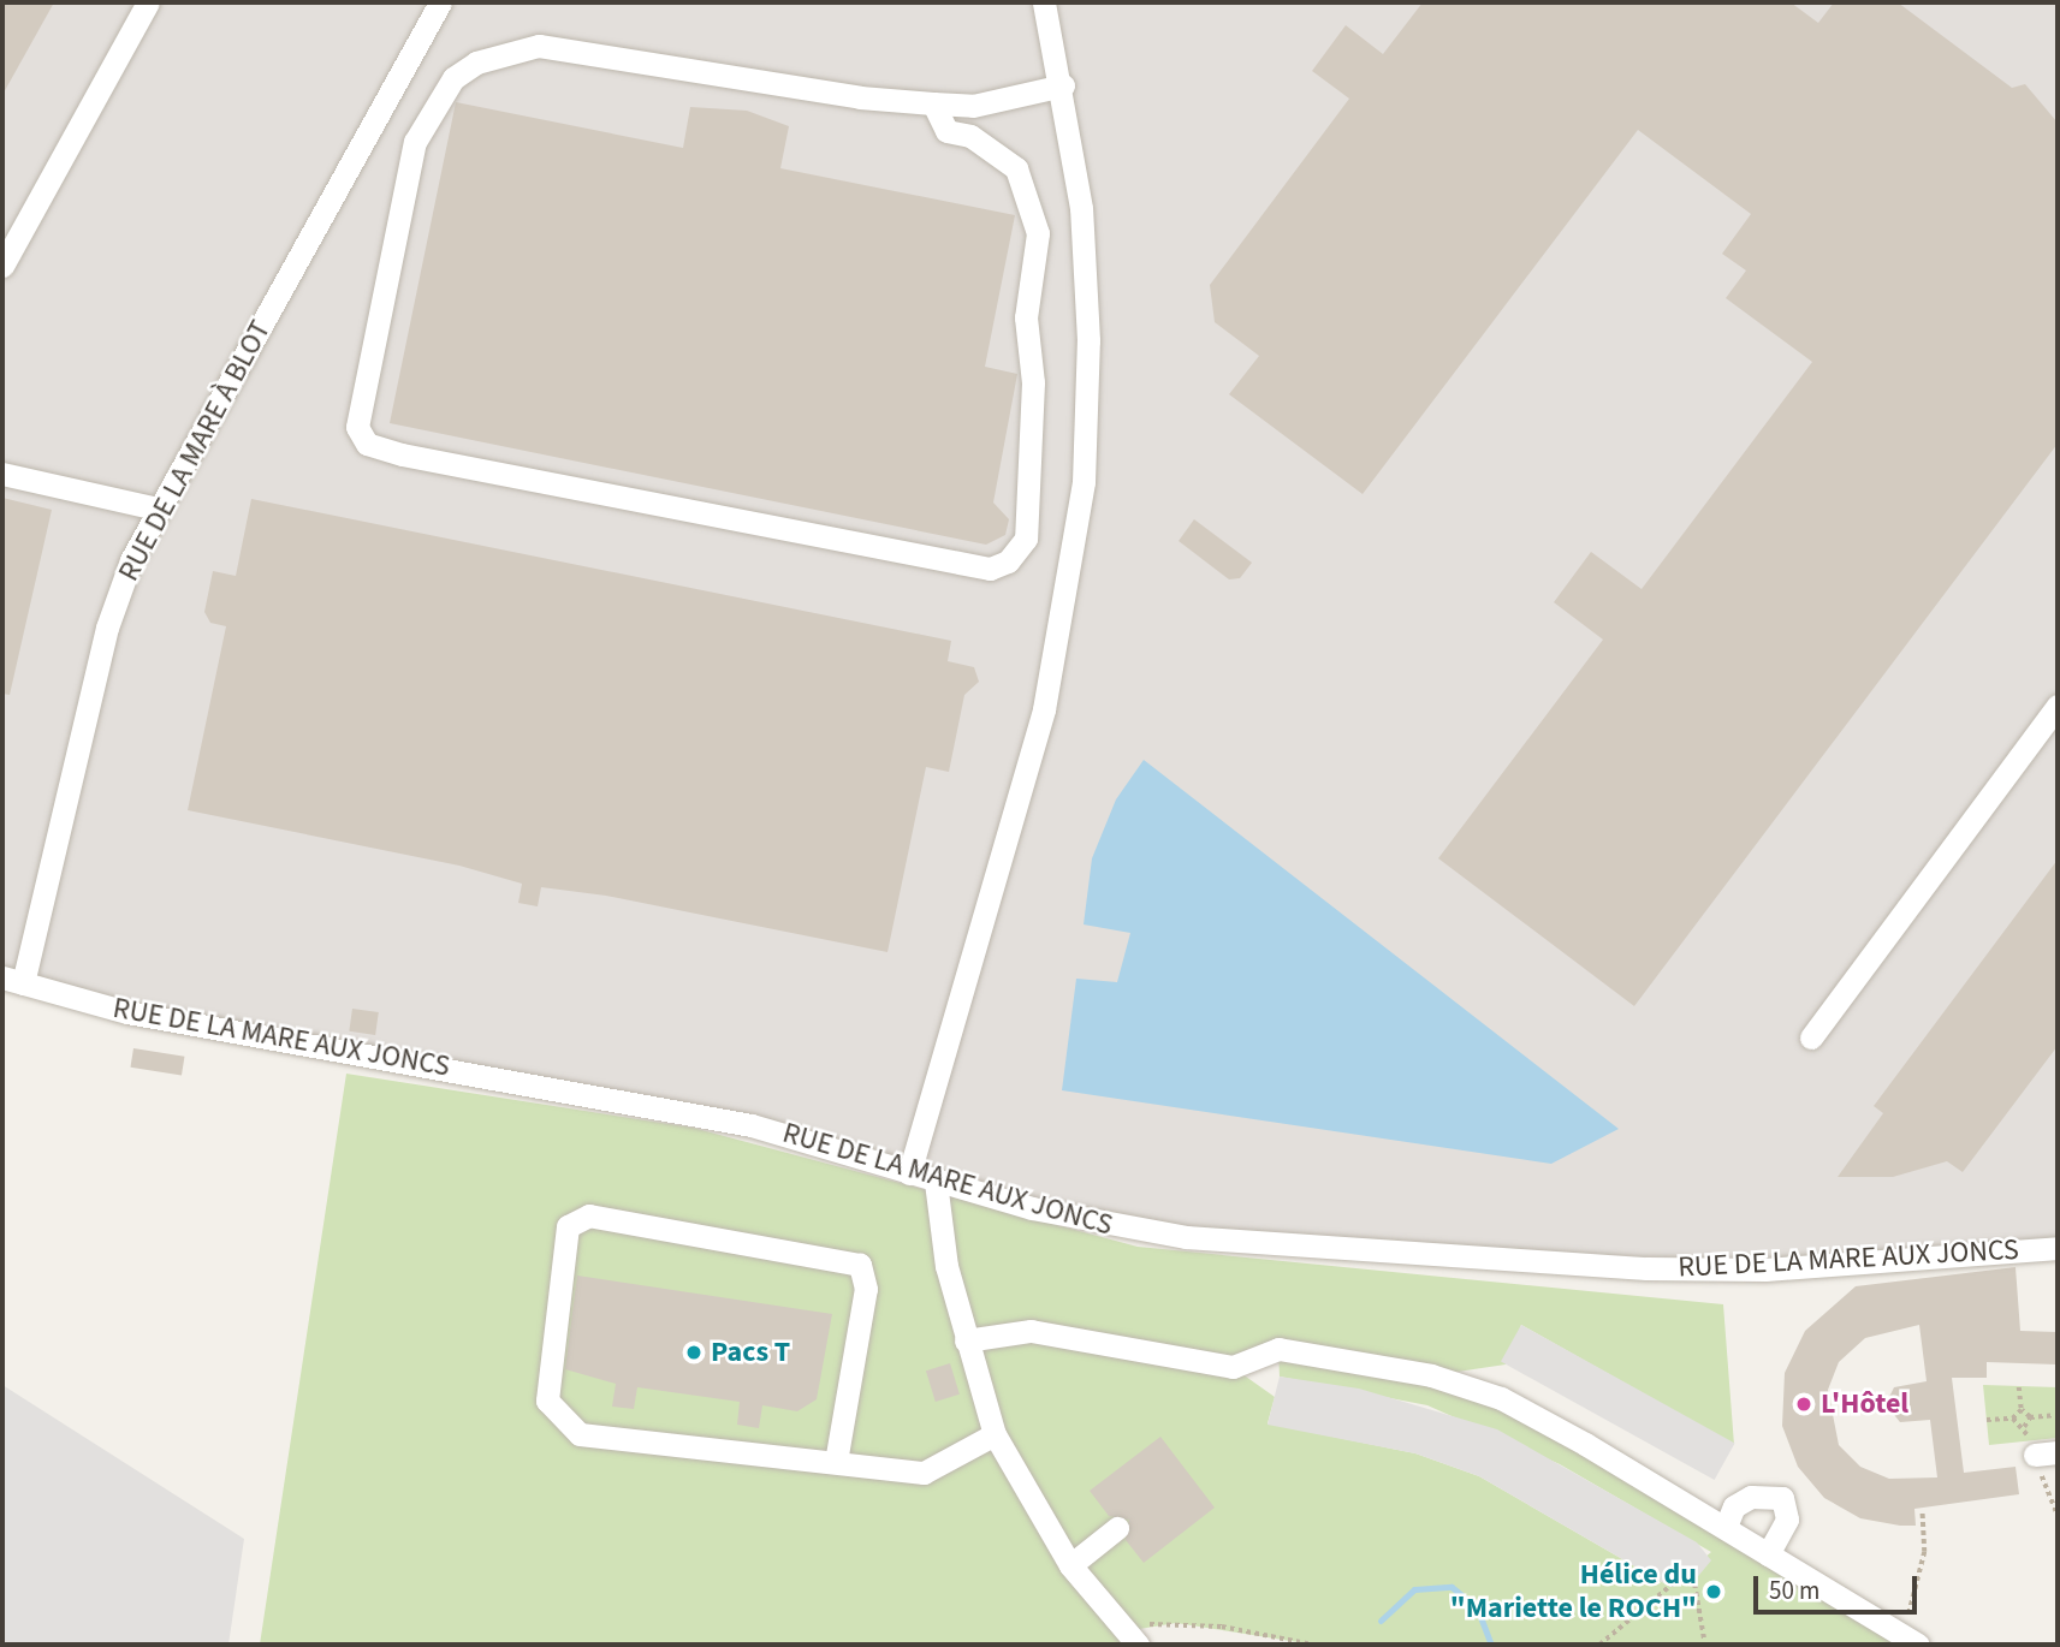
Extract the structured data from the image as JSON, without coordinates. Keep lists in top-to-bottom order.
{
  "streets": {
    "street": ["RUE DE LA MARE À BLOT", "RUE DE LA MARE AUX JONCS"]
  },
  "crossings": [
    ["RUE DE LA MARE À BLOT", "RUE DE LA MARE AUX JONCS"]
  ],
  "places": ["Pacs T", "L'Hôtel", "Hélice du \"Mariette le ROCH\""],
  "scale_bar": "50 m"
}
